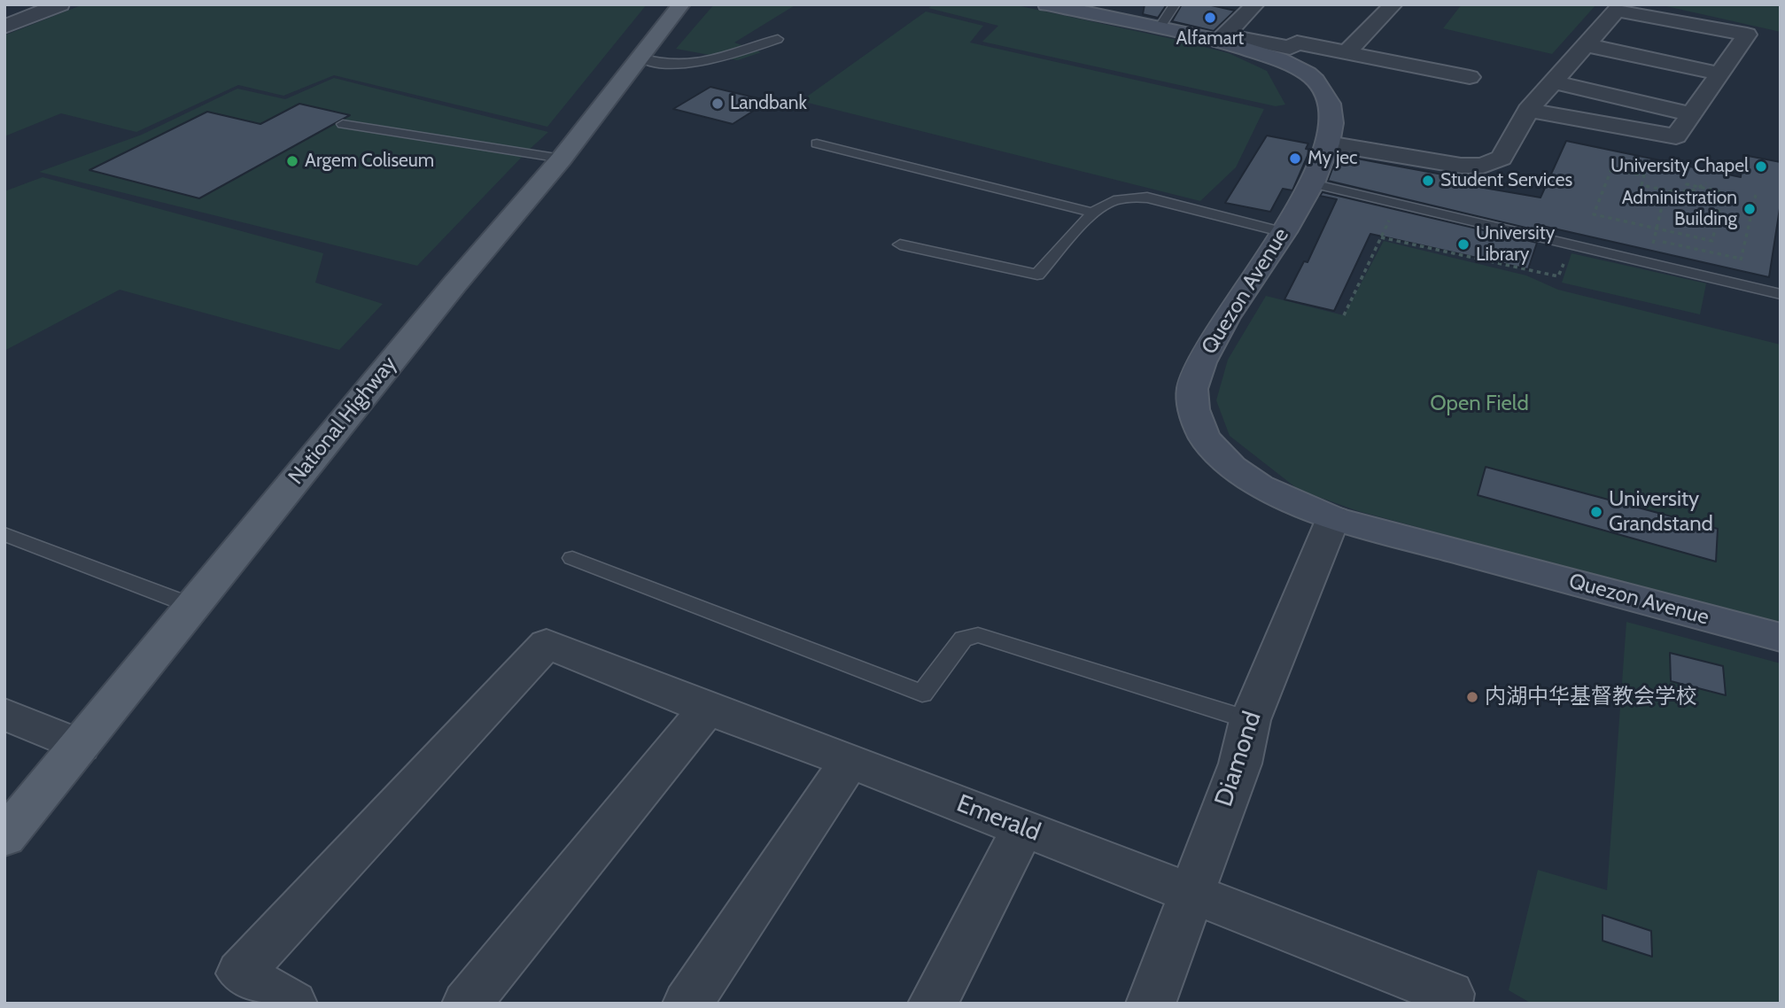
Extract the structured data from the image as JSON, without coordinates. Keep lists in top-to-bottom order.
{
  "streets": {
    "main road": ["Quezon Avenue", "National Highway"],
    "street": ["Diamond", "Emerald"]
  },
  "crossings": [
    ["Quezon Avenue", "Diamond"],
    ["Diamond", "Emerald"]
  ],
  "parks": ["Open Field"],
  "places": [
    "Alfamart",
    "Landbank",
    "My jec",
    "Argem Coliseum",
    "University Chapel",
    "Student Services",
    "Administration Building",
    "University Library",
    "University Grandstand",
    "内湖中华基督教会学校"
  ]
}
